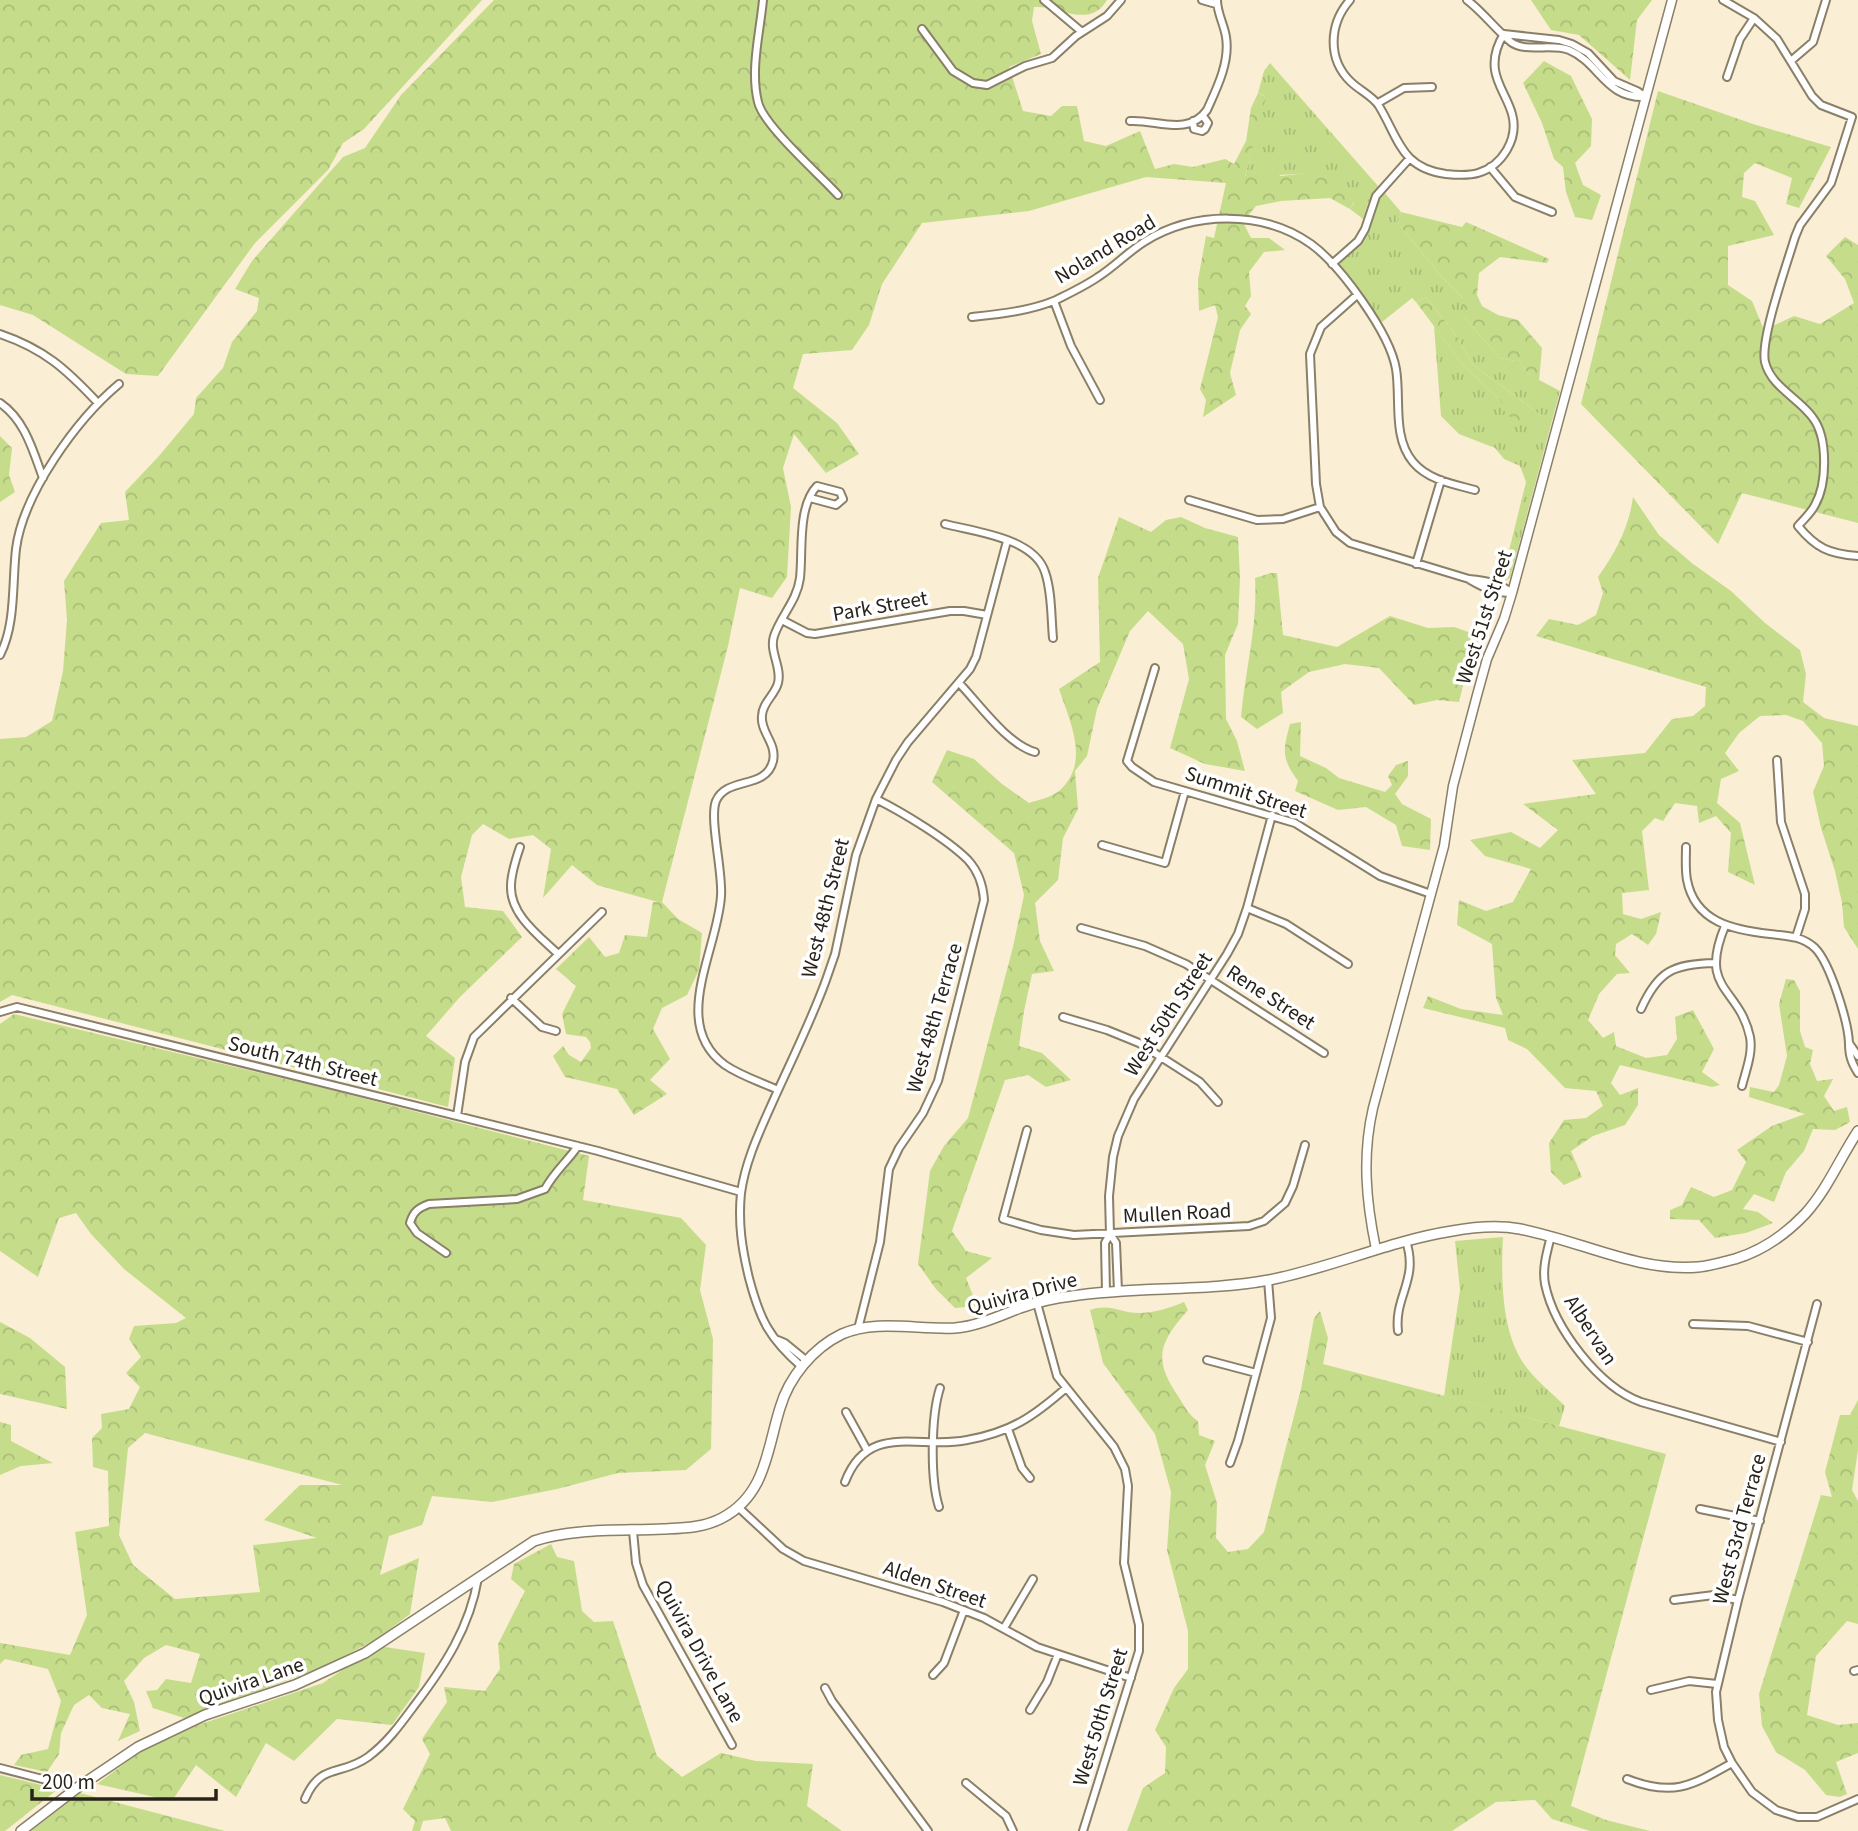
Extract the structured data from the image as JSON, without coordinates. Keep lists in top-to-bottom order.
{
  "streets": {
    "main road": ["Quivira Drive", "Quivira Lane"],
    "street": [
      "Noland Road",
      "Park Street",
      "West 51st Street",
      "Summit Street",
      "West 48th Street",
      "Rene Street",
      "West 50th Street",
      "West 48th Terrace",
      "South 74th Street",
      "Mullen Road",
      "Albervan",
      "West 53rd Terrace",
      "Alden Street",
      "Quivira Drive Lane"
    ]
  },
  "crossings": [
    ["Park Street", "West 48th Street"],
    ["West 51st Street", "Summit Street"],
    ["West 51st Street", "Quivira Drive"],
    ["Summit Street", "West 50th Street"],
    ["West 48th Street", "West 48th Terrace"],
    ["West 48th Street", "South 74th Street"],
    ["West 48th Street", "Quivira Drive"],
    ["Rene Street", "West 50th Street"],
    ["West 50th Street", "Mullen Road"],
    ["West 50th Street", "Quivira Drive"],
    ["West 50th Street", "Alden Street"],
    ["West 48th Terrace", "Quivira Drive"],
    ["Quivira Drive", "Albervan"],
    ["Quivira Drive", "Alden Street"],
    ["Quivira Drive", "Quivira Drive Lane"],
    ["Quivira Drive", "Quivira Lane"],
    ["Albervan", "West 53rd Terrace"]
  ],
  "scale_bar": "200 m"
}
